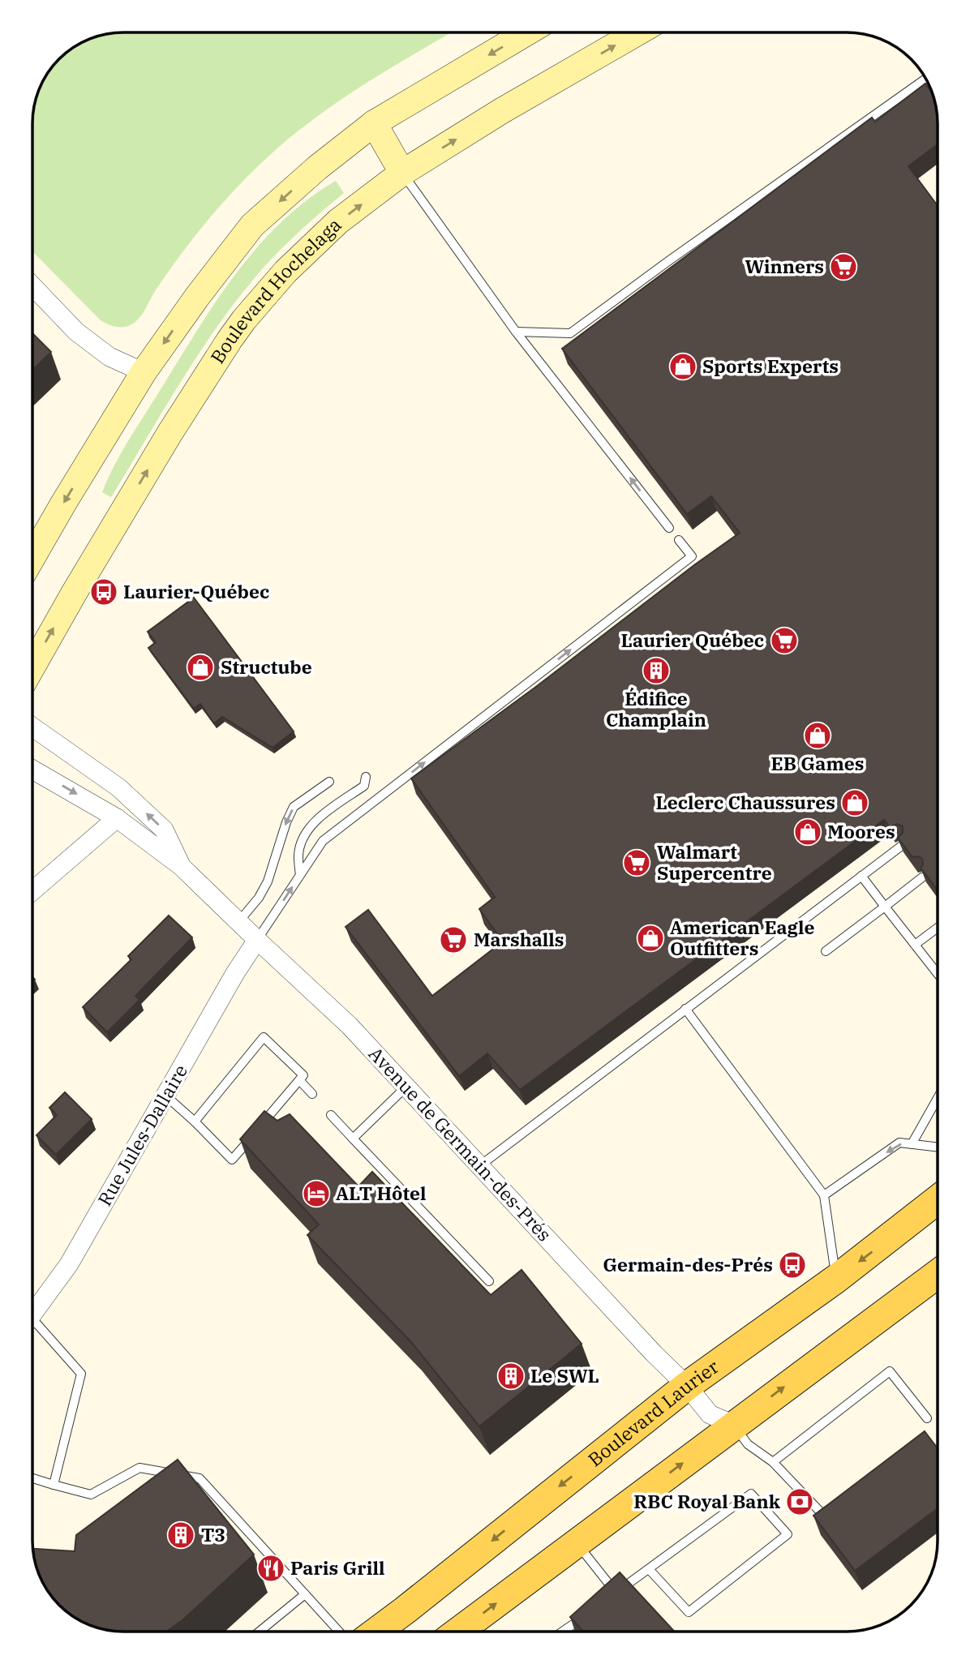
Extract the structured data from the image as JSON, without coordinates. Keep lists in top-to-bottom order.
{
  "streets": {
    "main road": ["Boulevard Hochelaga", "Boulevard Laurier"],
    "street": ["Rue Jules-Dallaire", "Avenue de Germain-des-Prés"]
  },
  "crossings": [
    ["Rue Jules-Dallaire", "Avenue de Germain-des-Prés"],
    ["Avenue de Germain-des-Prés", "Boulevard Laurier"]
  ],
  "places": {
    "supermarket": [
      "Winners",
      "Laurier Québec",
      "Walmart Supercentre",
      "Marshalls"
    ],
    "shop": [
      "Sports Experts",
      "Structube",
      "EB Games",
      "Leclerc Chaussures",
      "Moores",
      "American Eagle Outfitters"
    ],
    "bus stop": ["Laurier-Québec", "Germain-des-Prés"],
    "building": ["Édifice Champlain", "Le SWL", "T3"],
    "hotel": ["ALT Hôtel"],
    "bank": ["RBC Royal Bank"],
    "restaurant": ["Paris Grill"]
  }
}
